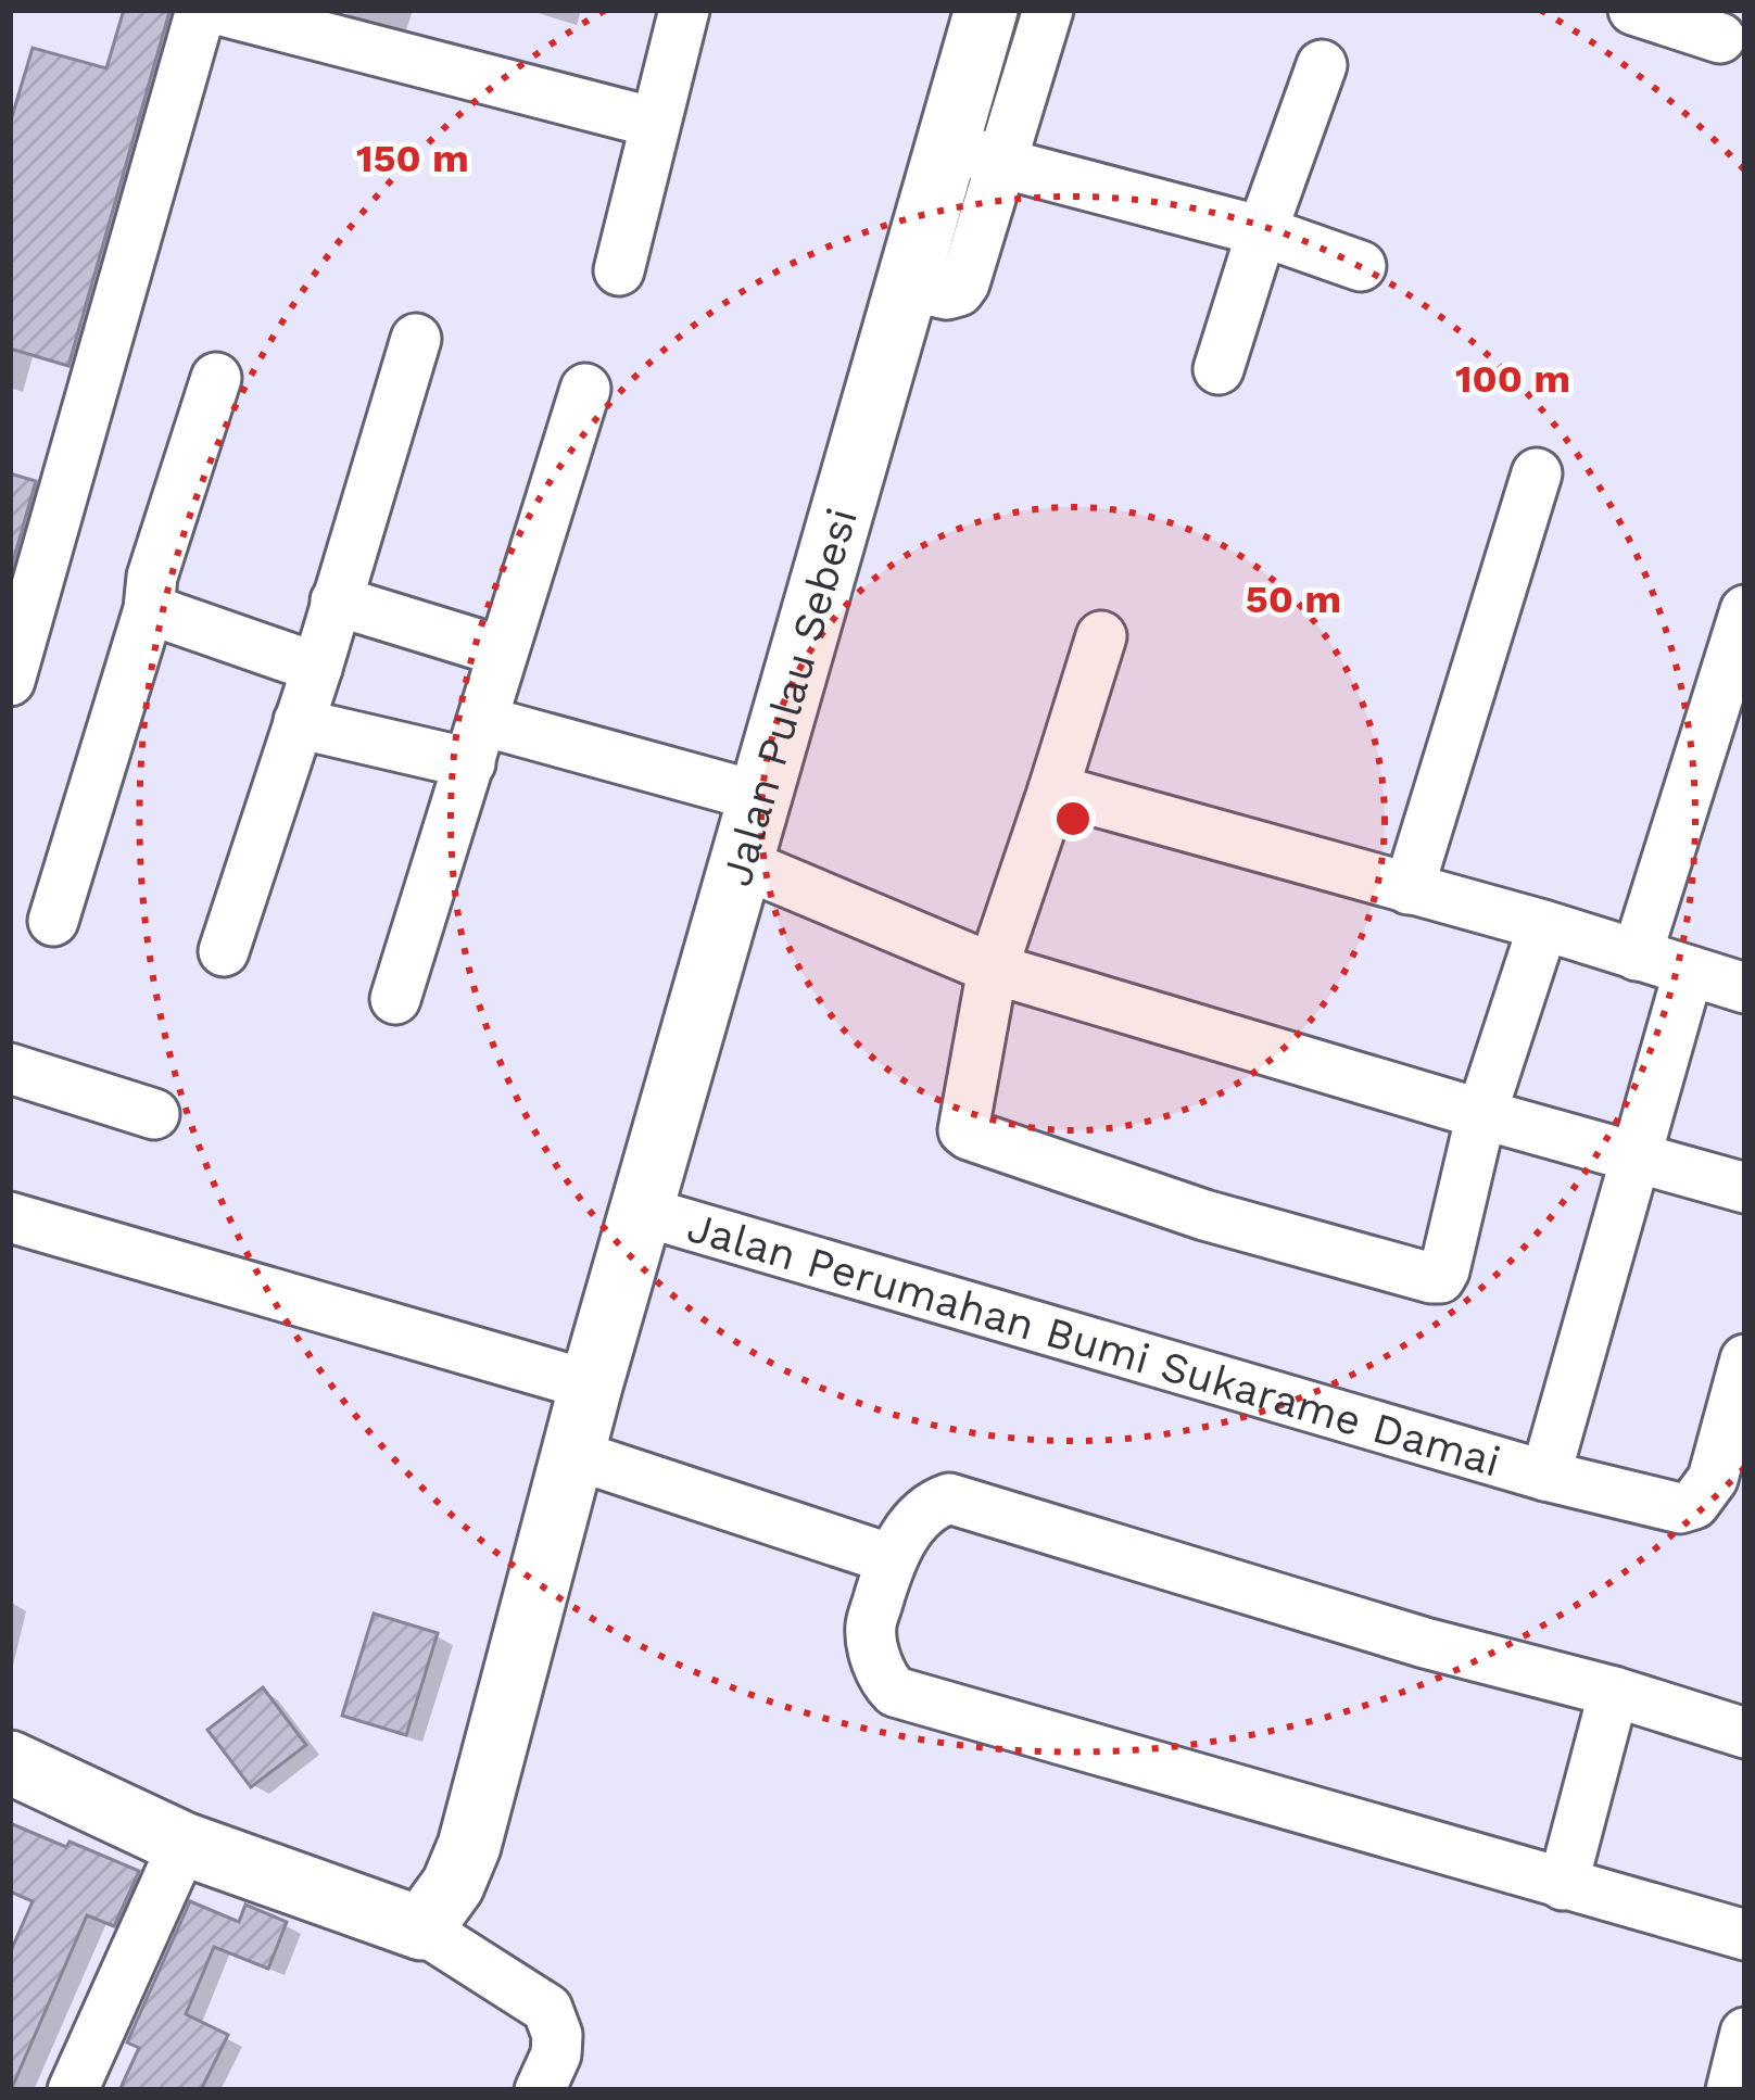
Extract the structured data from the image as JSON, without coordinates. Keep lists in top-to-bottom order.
{
  "streets": {
    "street": ["Jalan Pulau Sebesi", "Jalan Perumahan Bumi Sukarame Damai"]
  },
  "crossings": [
    ["Jalan Pulau Sebesi", "Jalan Perumahan Bumi Sukarame Damai"]
  ],
  "rings": ["150 m", "100 m", "50 m"]
}
